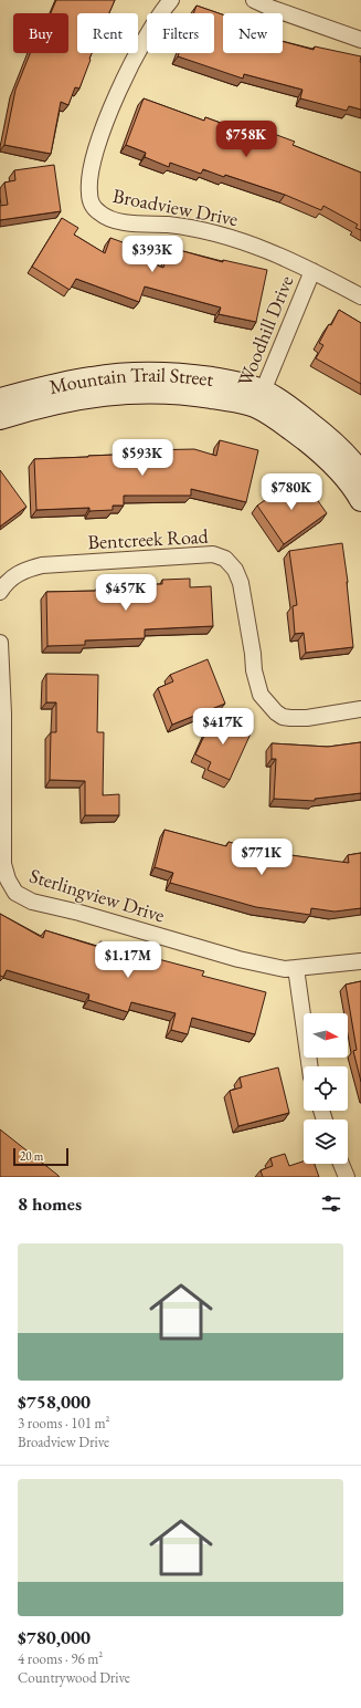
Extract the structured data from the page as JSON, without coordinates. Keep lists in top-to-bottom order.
{
  "streets": {
    "street": [
      "Broadview Drive",
      "Woodhill Drive",
      "Mountain Trail Street",
      "Bentcreek Road",
      "Sterlingview Drive"
    ]
  },
  "crossings": [
    ["Broadview Drive", "Woodhill Drive"],
    ["Woodhill Drive", "Mountain Trail Street"]
  ],
  "scale_bar": "20 m",
  "north": "right",
  "page": {
    "chip": [
      "Buy",
      "Rent",
      "Filters",
      "New"
    ],
    "price": [
      "$758K",
      "$393K",
      "$593K",
      "$780K",
      "$457K",
      "$417K",
      "$771K",
      "$1.17M"
    ],
    "scale": "20 m",
    "heading": "8 homes",
    "list": [
      {
        "name": "$758,000",
        "note": "3 rooms · 101 m² · Broadview Drive"
      },
      {
        "name": "$780,000",
        "note": "4 rooms · 96 m² · Countrywood Drive"
      }
    ]
  }
}
